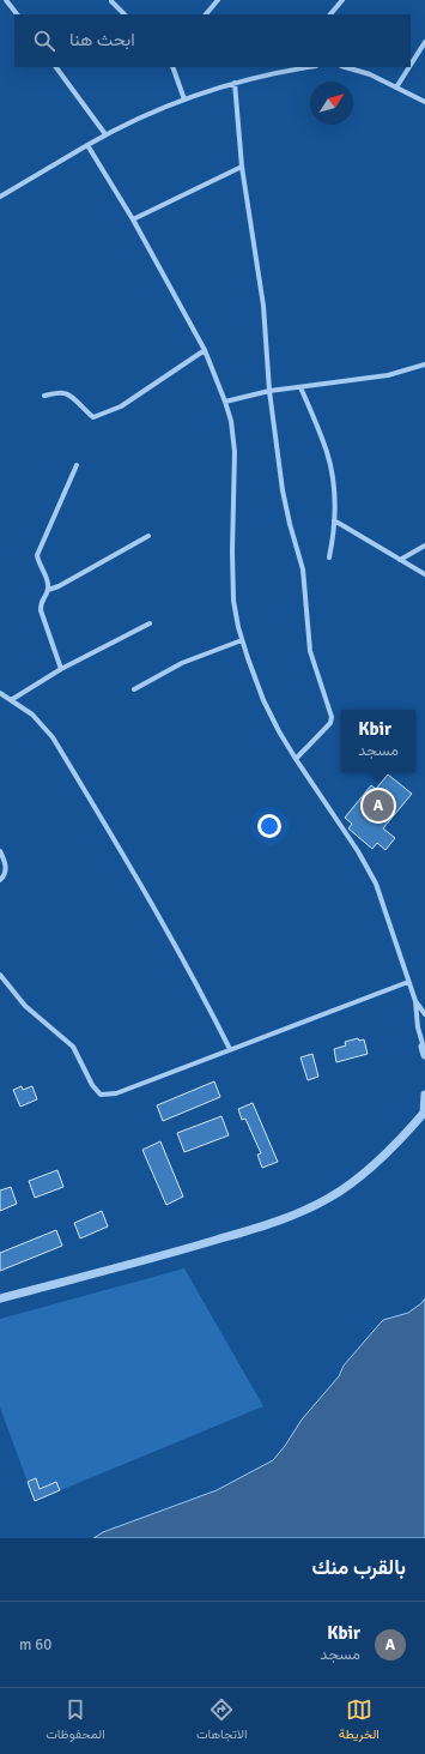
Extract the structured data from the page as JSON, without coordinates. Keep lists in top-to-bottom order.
{
  "north": "top right",
  "page": {
    "search": "ابحث هنا",
    "popup": ["Kbir", "مسجد"],
    "pins": "A",
    "heading": "بالقرب منك",
    "list": [
      {
        "mark": "A",
        "name": "Kbir",
        "note": "مسجد",
        "value": "60 m"
      }
    ],
    "nav": ["الخريطة", "الاتجاهات", "المحفوظات"]
  }
}
